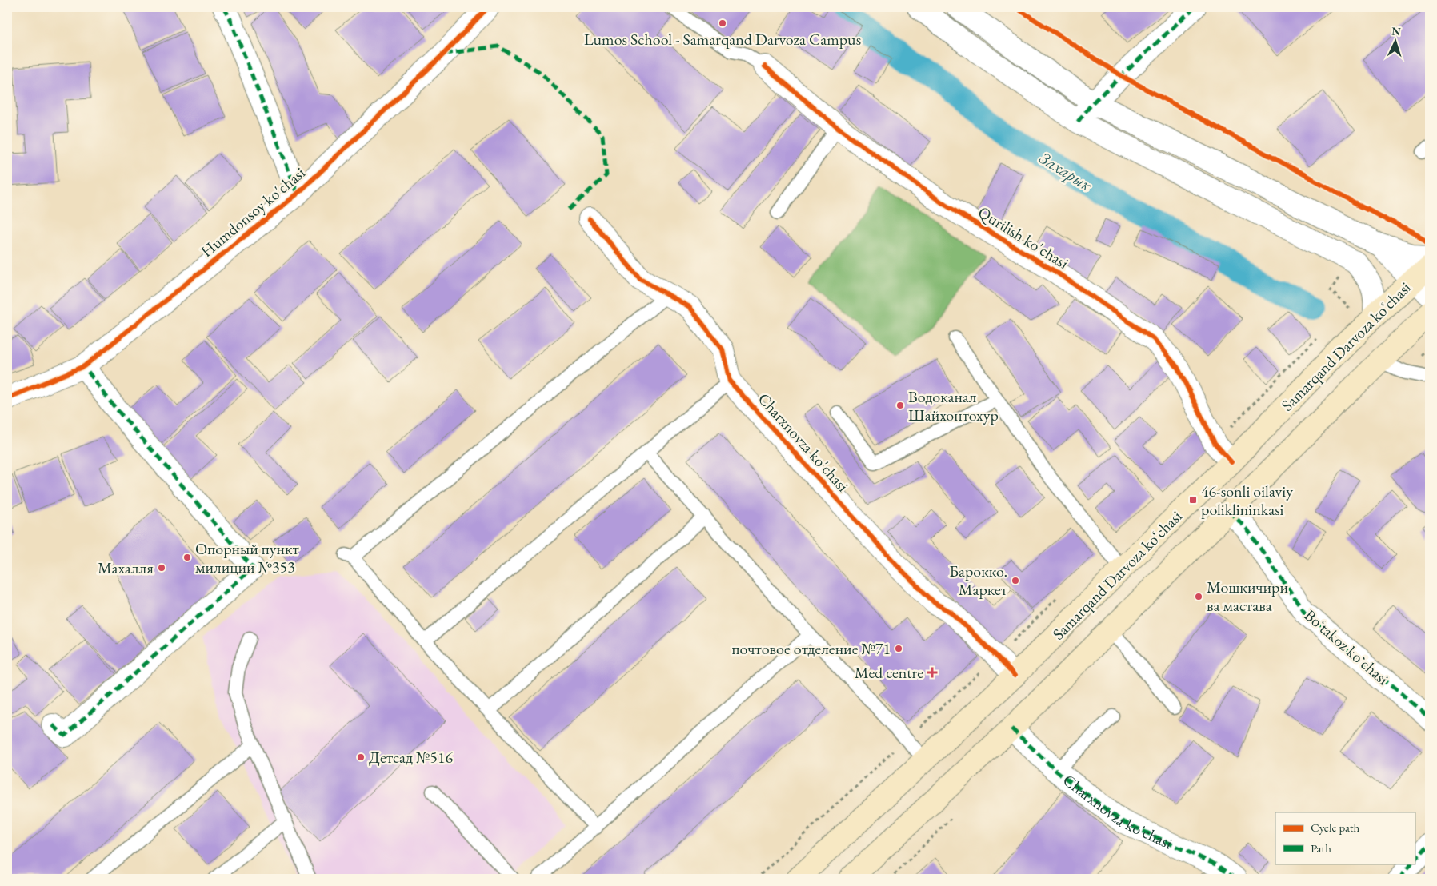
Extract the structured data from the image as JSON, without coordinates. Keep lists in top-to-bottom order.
{
  "streets": {
    "main road": ["Samarqand Darvoza koʻchasi"],
    "street": [
      "Humdonsoy ko'chasi",
      "Qurilish ko'chasi",
      "Charxnovza ko'chasi",
      "Boʻtakoz koʻchasi"
    ]
  },
  "crossings": [
    ["Qurilish ko'chasi", "Samarqand Darvoza koʻchasi"],
    ["Samarqand Darvoza koʻchasi", "Charxnovza ko'chasi"],
    ["Samarqand Darvoza koʻchasi", "Boʻtakoz koʻchasi"]
  ],
  "water": ["Захарык"],
  "places": {
    "other": [
      "Lumos School - Samarqand Darvoza Campus",
      "Водоканал Шайхонтохур",
      "Опорный пункт милиции №353",
      "Махалля",
      "Барокко. Маркет",
      "Мошкичири ва мастава",
      "почтовое отделение №71",
      "Детсад №516"
    ],
    "transit": ["46-sonli oilaviy poliklininkasi"],
    "health": ["Med centre"]
  },
  "legend": ["Cycle path", "Path"],
  "north": "top"
}
